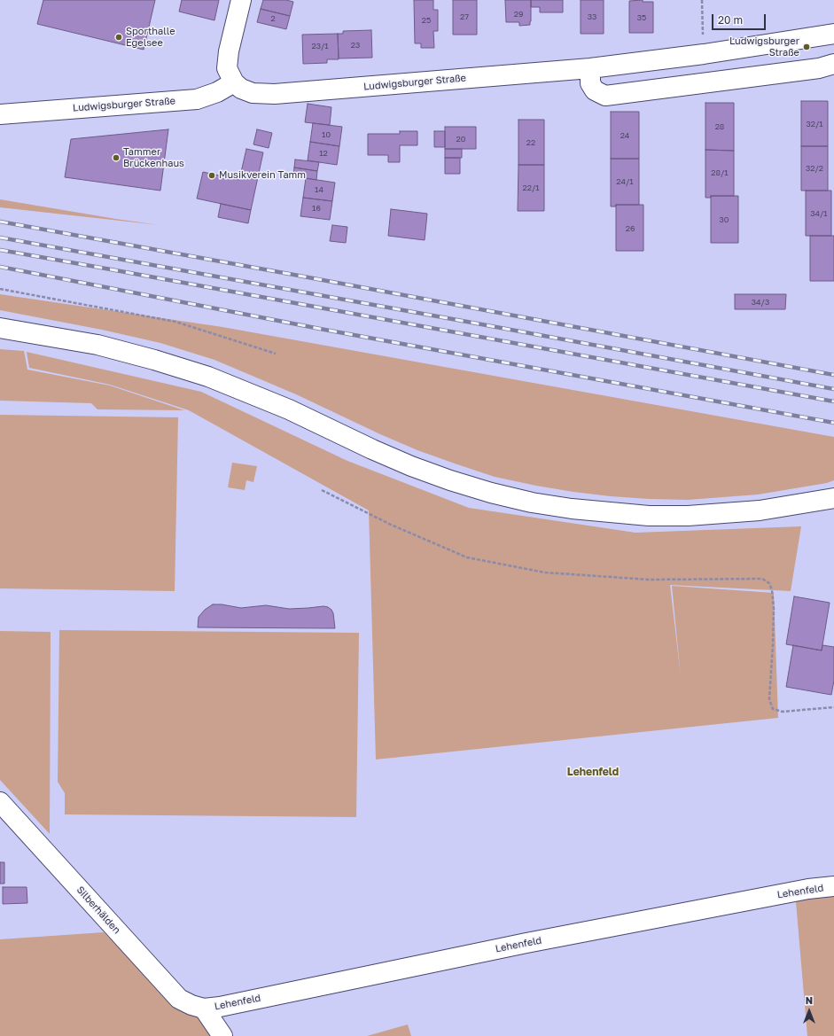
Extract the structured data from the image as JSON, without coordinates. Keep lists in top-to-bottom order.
{
  "streets": {
    "street": ["Ludwigsburger Straße", "Lehenfeld", "Silberhälden"]
  },
  "crossings": [
    ["Lehenfeld", "Silberhälden"]
  ],
  "districts": ["Lehenfeld"],
  "places": [
    "Sporthalle Egelsee",
    "Ludwigsburger Straße",
    "Tammer Brückenhaus",
    "Musikverein Tamm"
  ],
  "house_numbers": [
    "29",
    "27",
    "33",
    "35",
    "2",
    "25",
    "23",
    "23/1",
    "32/1",
    "28",
    "10",
    "24",
    "20",
    "22",
    "12",
    "32/2",
    "28/1",
    "24/1",
    "22/1",
    "14",
    "16",
    "34/1",
    "30",
    "26",
    "34/3"
  ],
  "scale_bar": "20 m",
  "north": "top"
}
